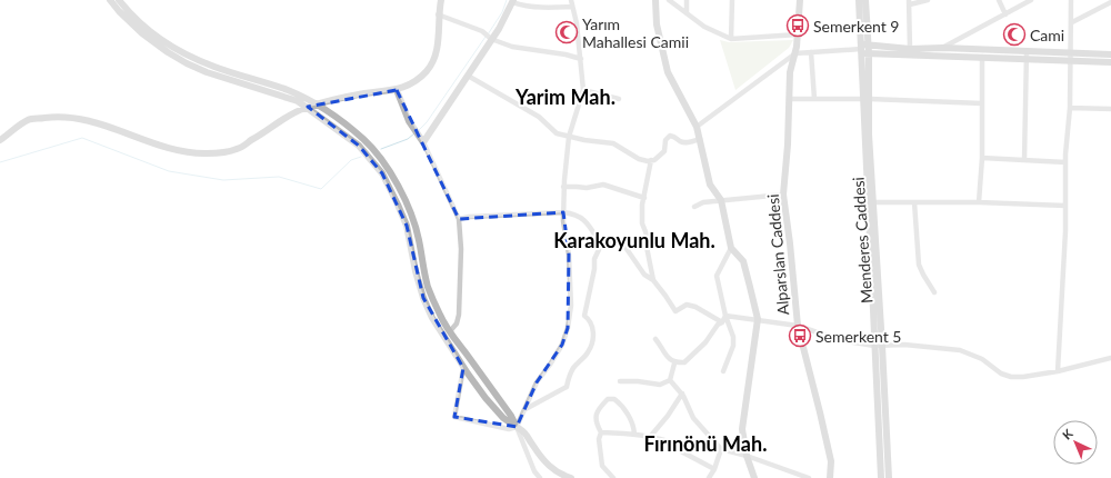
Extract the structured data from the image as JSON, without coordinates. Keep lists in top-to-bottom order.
{
  "streets": {
    "main road": ["Menderes Caddesi", "Alparslan Caddesi"]
  },
  "districts": ["Yarim Mah.", "Karakoyunlu Mah.", "Fırınönü Mah."],
  "places": {
    "bus stop": ["Semerkent 9", "Semerkent 5"],
    "mosque": ["Yarım Mahallesi Camii", "Cami"]
  },
  "north": "top left"
}
